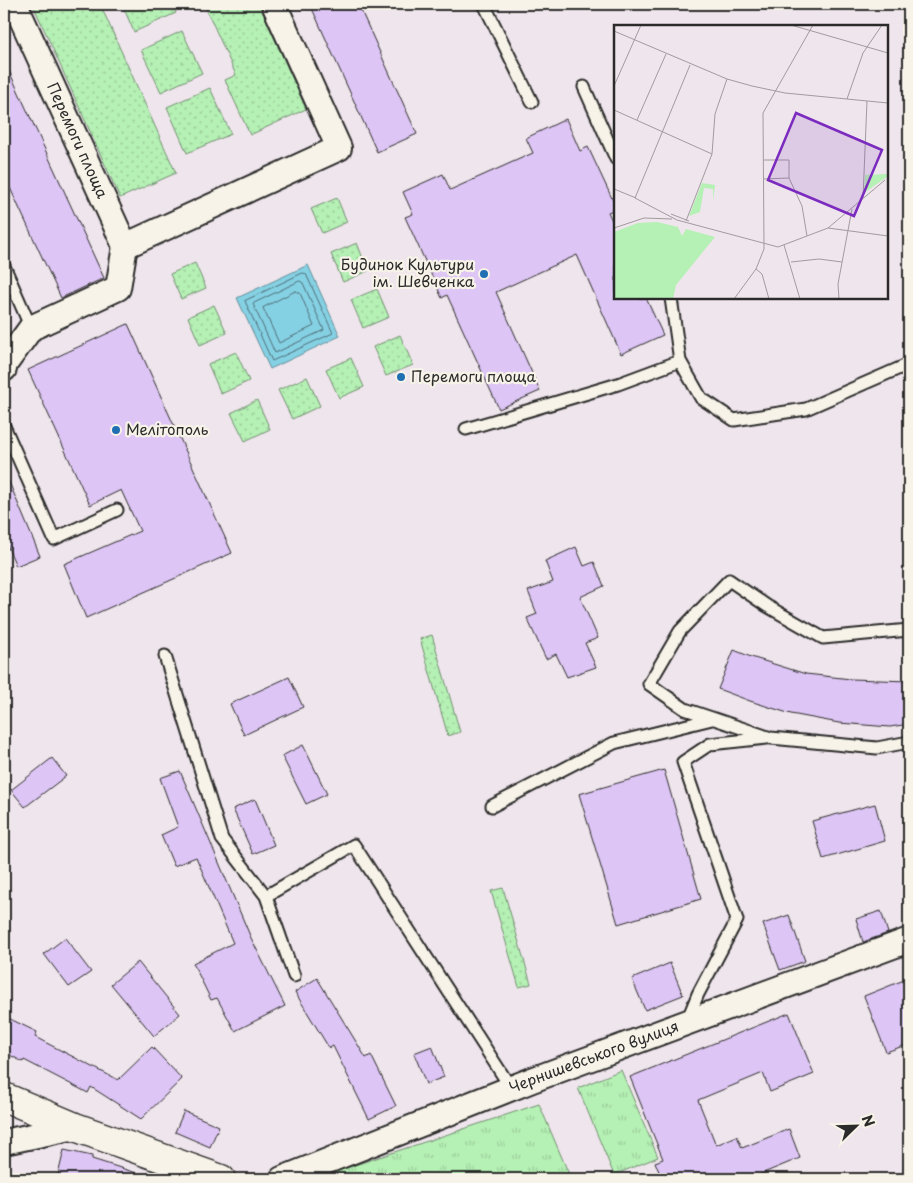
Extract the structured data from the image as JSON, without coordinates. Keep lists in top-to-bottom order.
{
  "streets": {
    "street": ["Перемоги площа", "Чернишевського вулиця"]
  },
  "places": ["Будинок Культури ім. Шевченка", "Перемоги площа", "Мелітополь"],
  "north": "top right"
}
